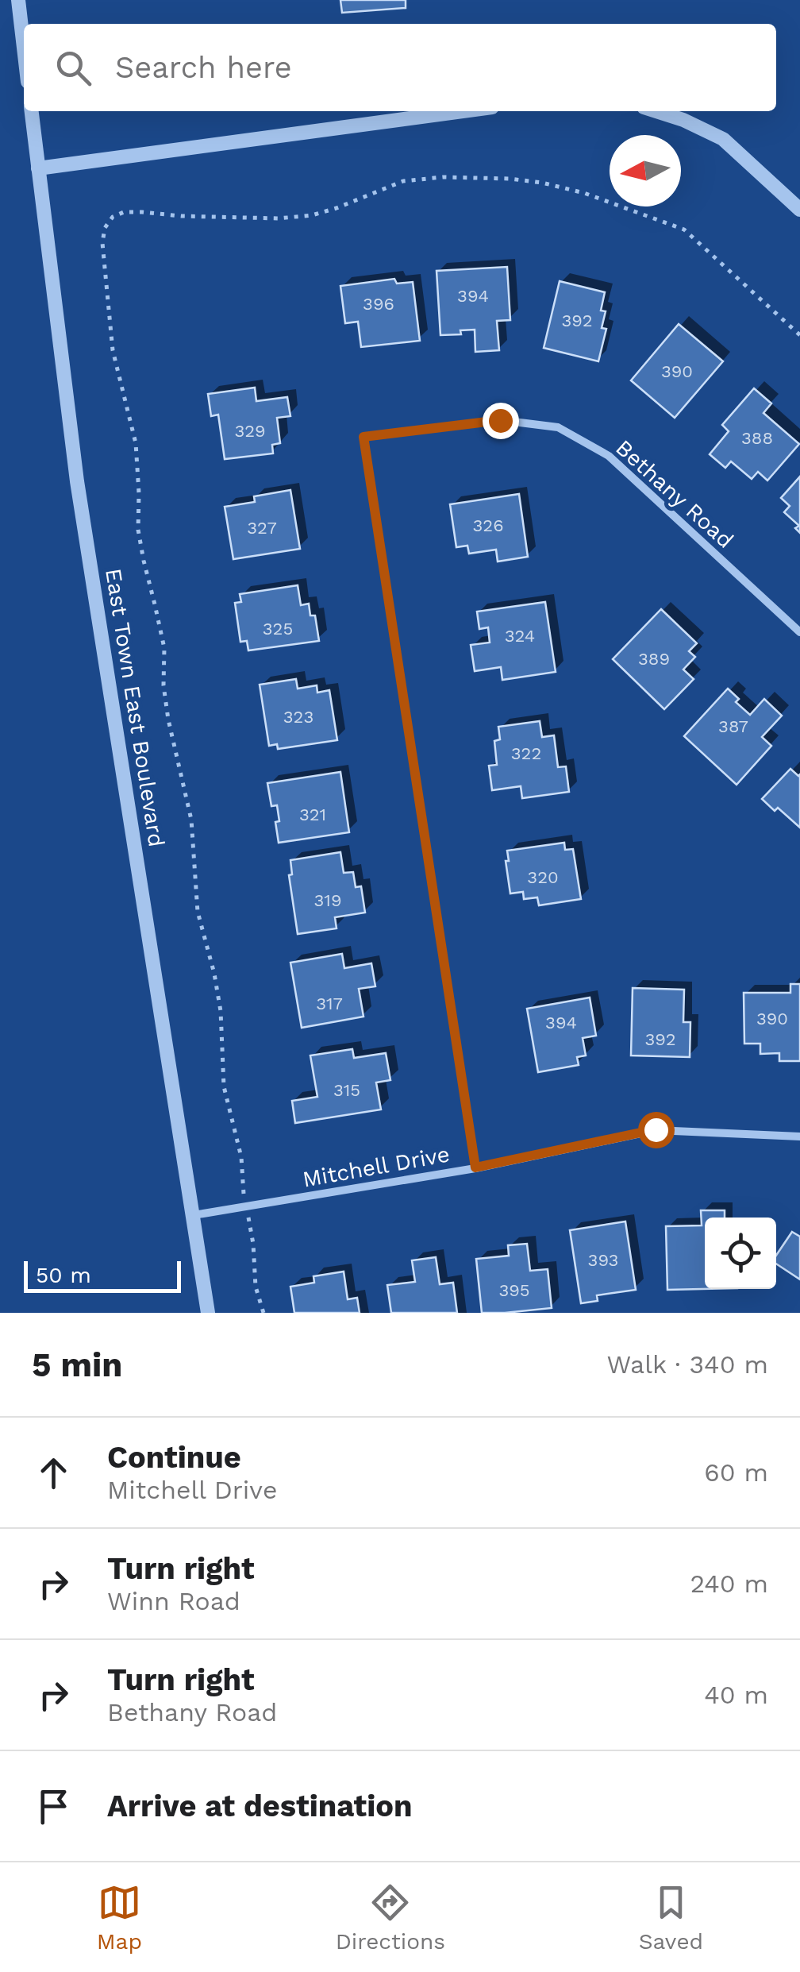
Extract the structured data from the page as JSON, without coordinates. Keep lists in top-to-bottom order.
{
  "streets": {
    "street": ["Bethany Road", "East Town East Boulevard", "Mitchell Drive"]
  },
  "crossings": [
    ["Bethany Road", "Mitchell Drive"],
    ["East Town East Boulevard", "Mitchell Drive"]
  ],
  "house_numbers": [
    "394",
    "396",
    "392",
    "390",
    "329",
    "388",
    "326",
    "327",
    "325",
    "324",
    "389",
    "323",
    "387",
    "322",
    "321",
    "320",
    "319",
    "317",
    "390",
    "394",
    "392",
    "315",
    "393",
    "395"
  ],
  "scale_bar": "50 m",
  "north": "left",
  "page": {
    "search": "Search here",
    "scale": "50 m",
    "heading": ["5 min", "Walk · 340 m"],
    "list": [
      ["Continue", "Mitchell Drive", "60 m"],
      ["Turn right", "Winn Road", "240 m"],
      ["Turn right", "Bethany Road", "40 m"],
      "Arrive at destination"
    ],
    "nav": ["Map", "Directions", "Saved"]
  }
}
